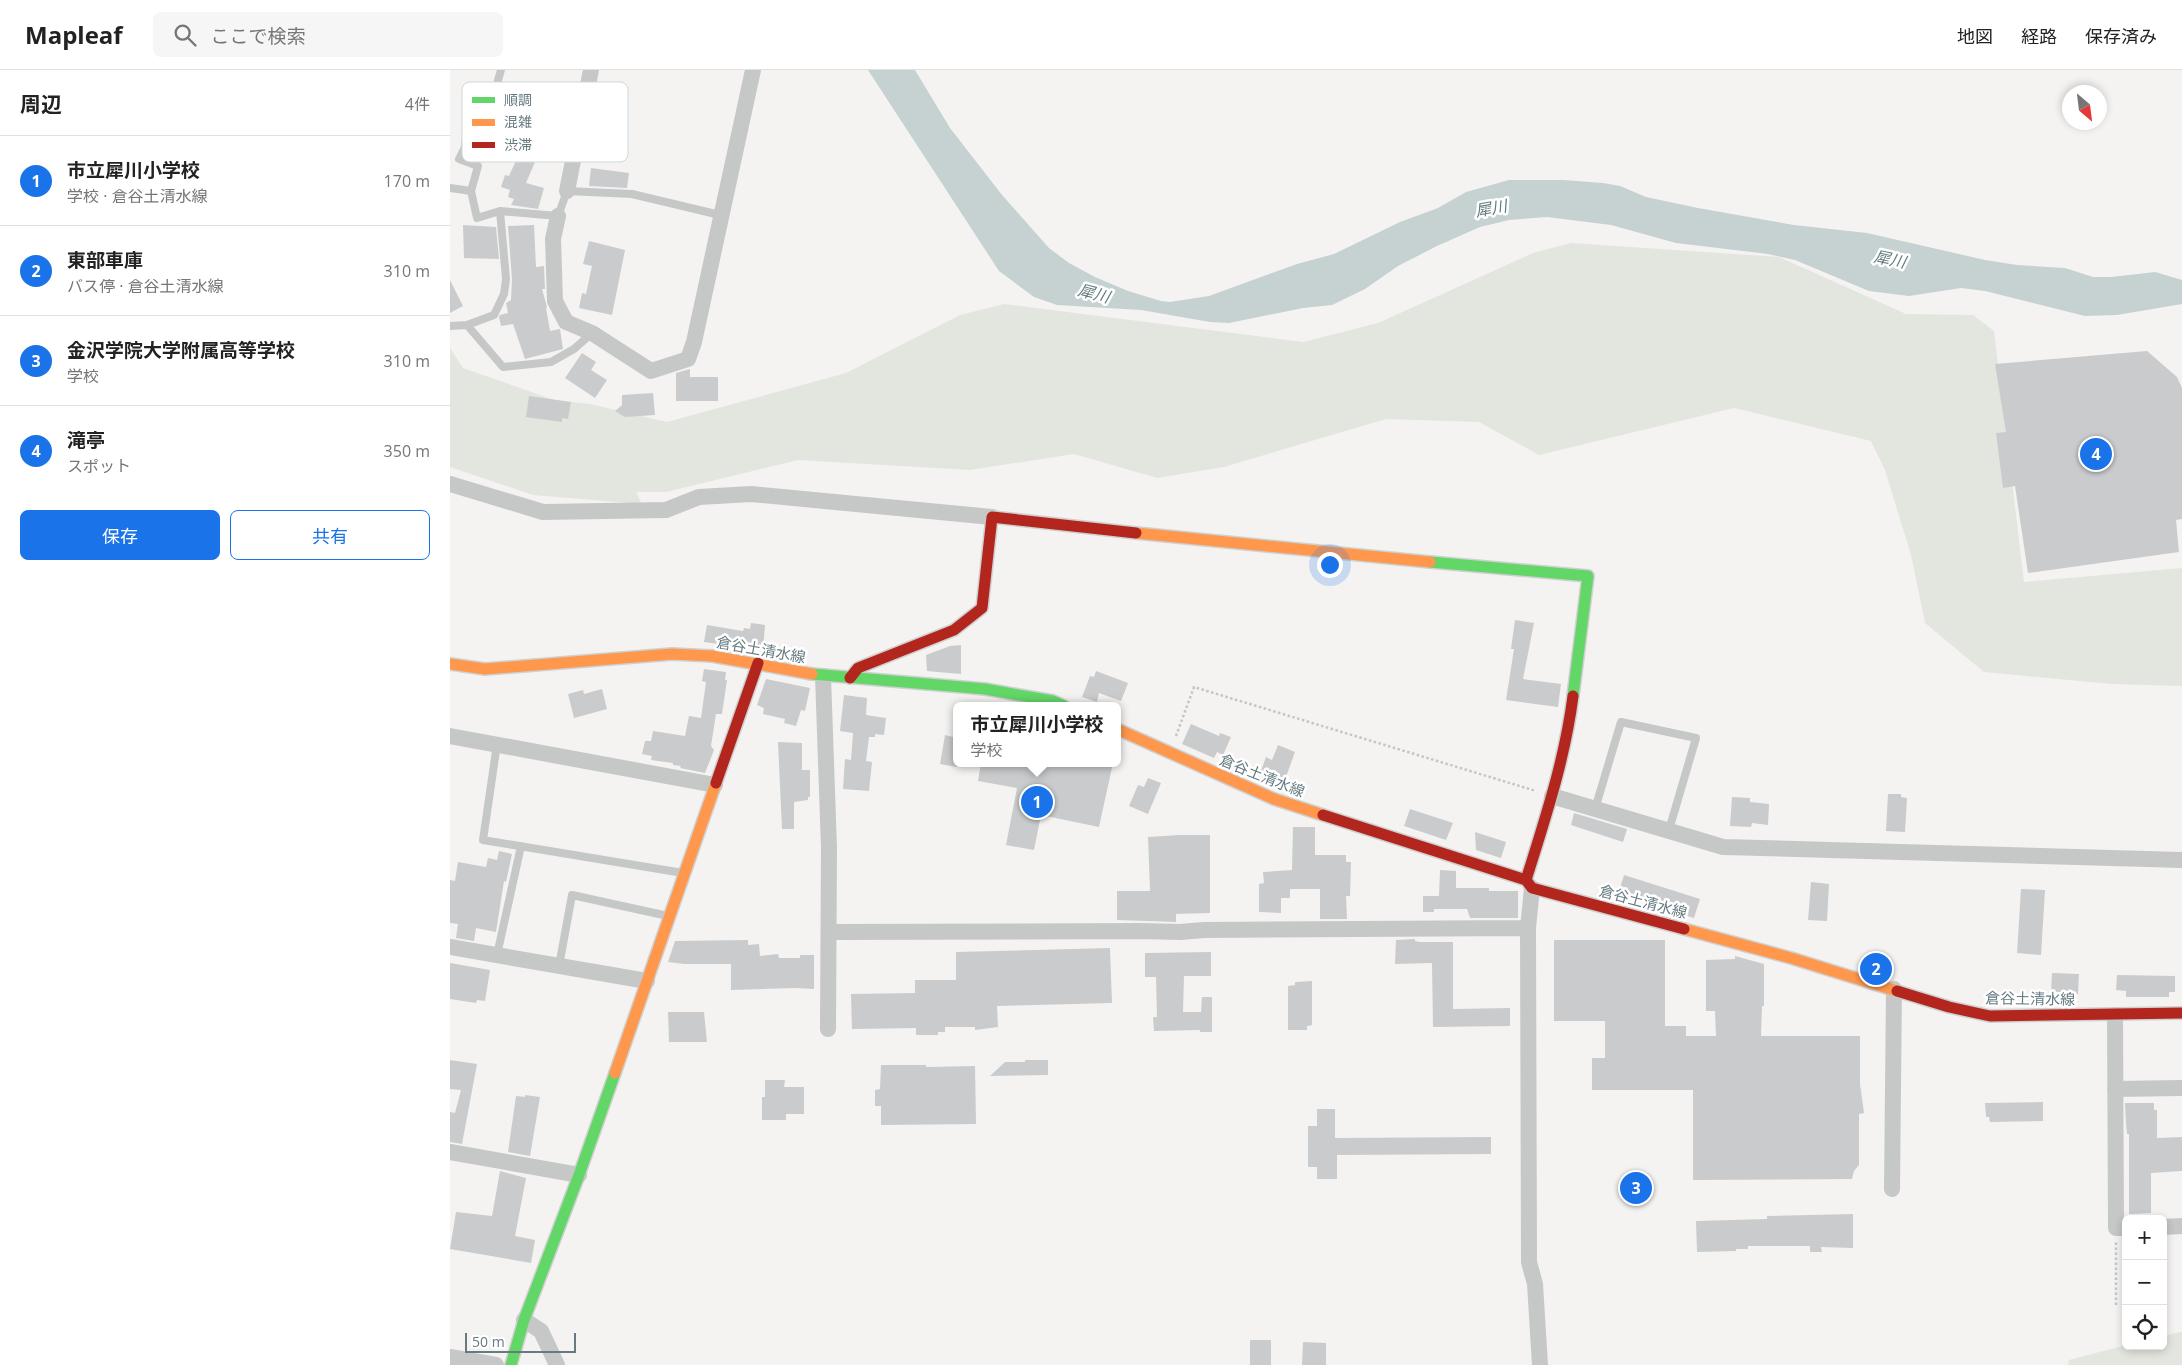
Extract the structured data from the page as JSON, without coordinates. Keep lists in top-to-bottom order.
{
  "streets": {
    "street": ["倉谷土清水線"]
  },
  "water": ["犀川"],
  "legend": ["順調", "混雑", "渋滞"],
  "scale_bar": "50 m",
  "north": "bottom right",
  "page": {
    "header": "Mapleaf",
    "search": "ここで検索",
    "nav": ["地図", "経路", "保存済み"],
    "heading": ["周辺", "4件"],
    "list": [
      {
        "mark": "1",
        "name": "市立犀川小学校",
        "note": "学校 · 倉谷土清水線",
        "value": "170 m"
      },
      {
        "mark": "2",
        "name": "東部車庫",
        "note": "バス停 · 倉谷土清水線",
        "value": "310 m"
      },
      {
        "mark": "3",
        "name": "金沢学院大学附属高等学校",
        "note": "学校",
        "value": "310 m"
      },
      {
        "mark": "4",
        "name": "滝亭",
        "note": "スポット",
        "value": "350 m"
      }
    ],
    "pins": [
      "4",
      "1",
      "2",
      "3"
    ],
    "buttons": ["保存", "共有"],
    "popup": ["市立犀川小学校", "学校"],
    "map_buttons": ["+", "−"],
    "scale": "50 m"
  }
}
